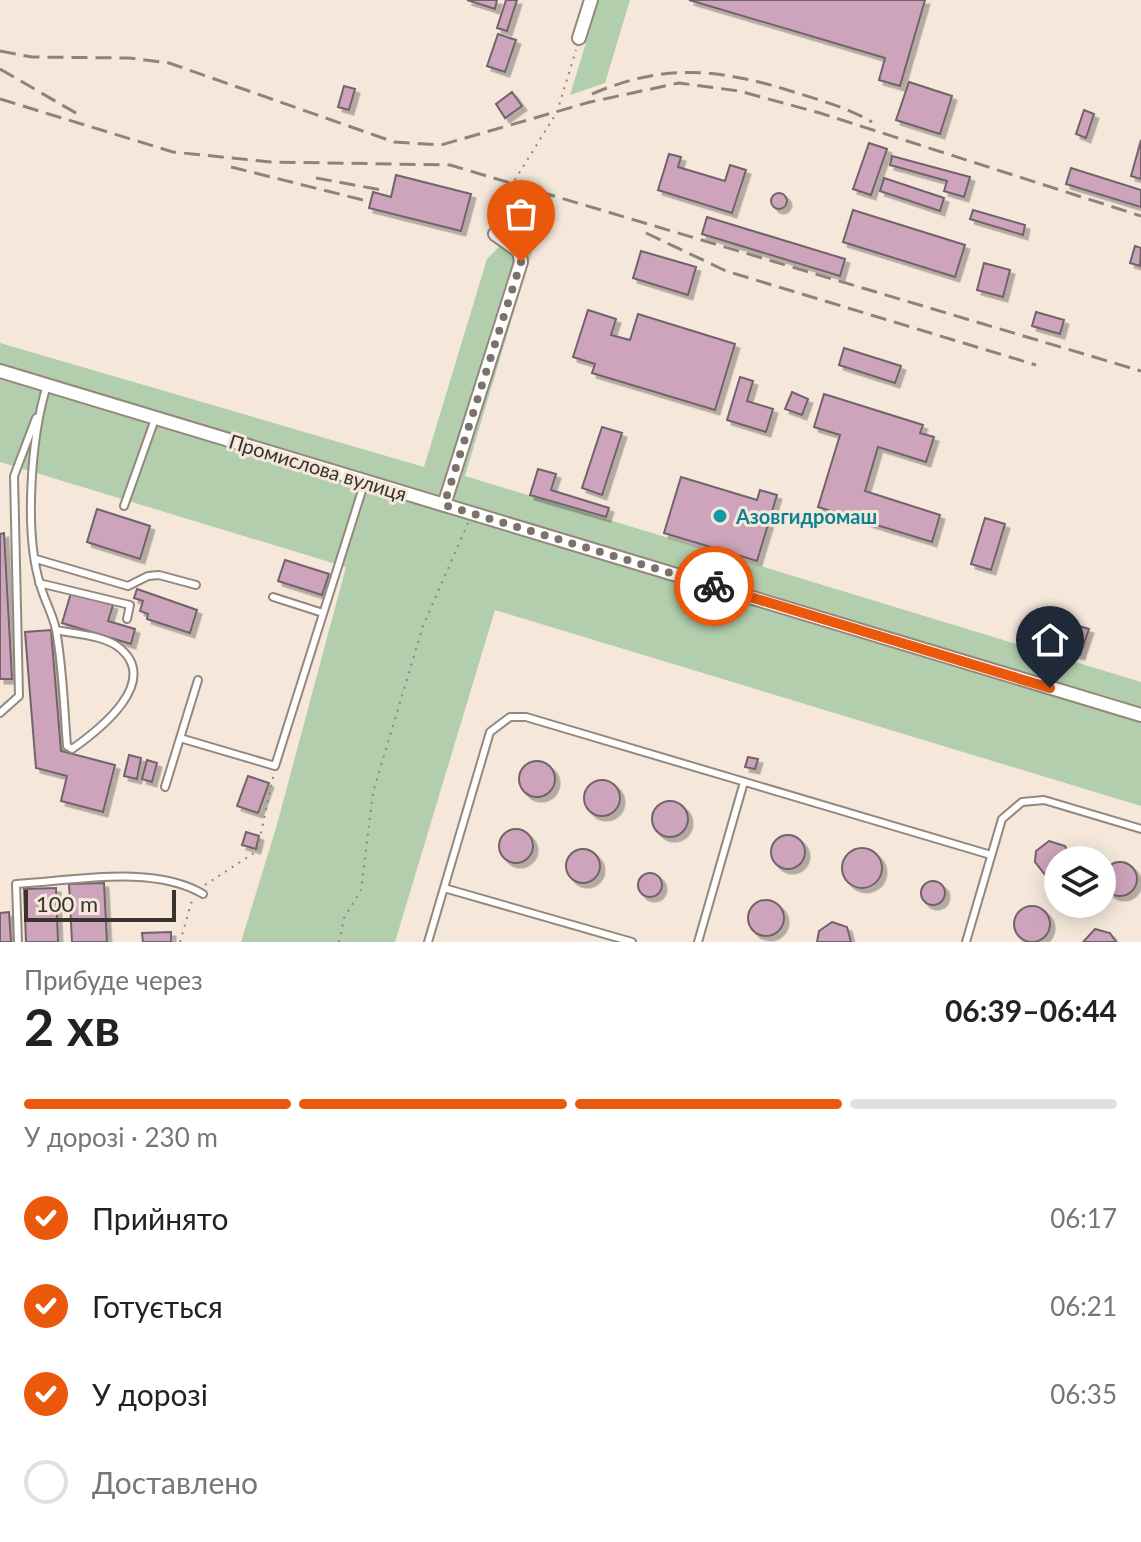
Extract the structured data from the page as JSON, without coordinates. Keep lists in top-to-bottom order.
{
  "streets": {
    "street": ["Промислова вулиця"]
  },
  "places": ["Азовгидромаш"],
  "scale_bar": "100 m",
  "page": {
    "scale": "100 m",
    "heading": ["2 хв", "Прибуде через", "06:39–06:44"],
    "bar": "У дорозі · 230 m",
    "list": [
      ["Прийнято", "06:17"],
      ["Готується", "06:21"],
      ["У дорозі", "06:35"],
      "Доставлено"
    ]
  }
}
